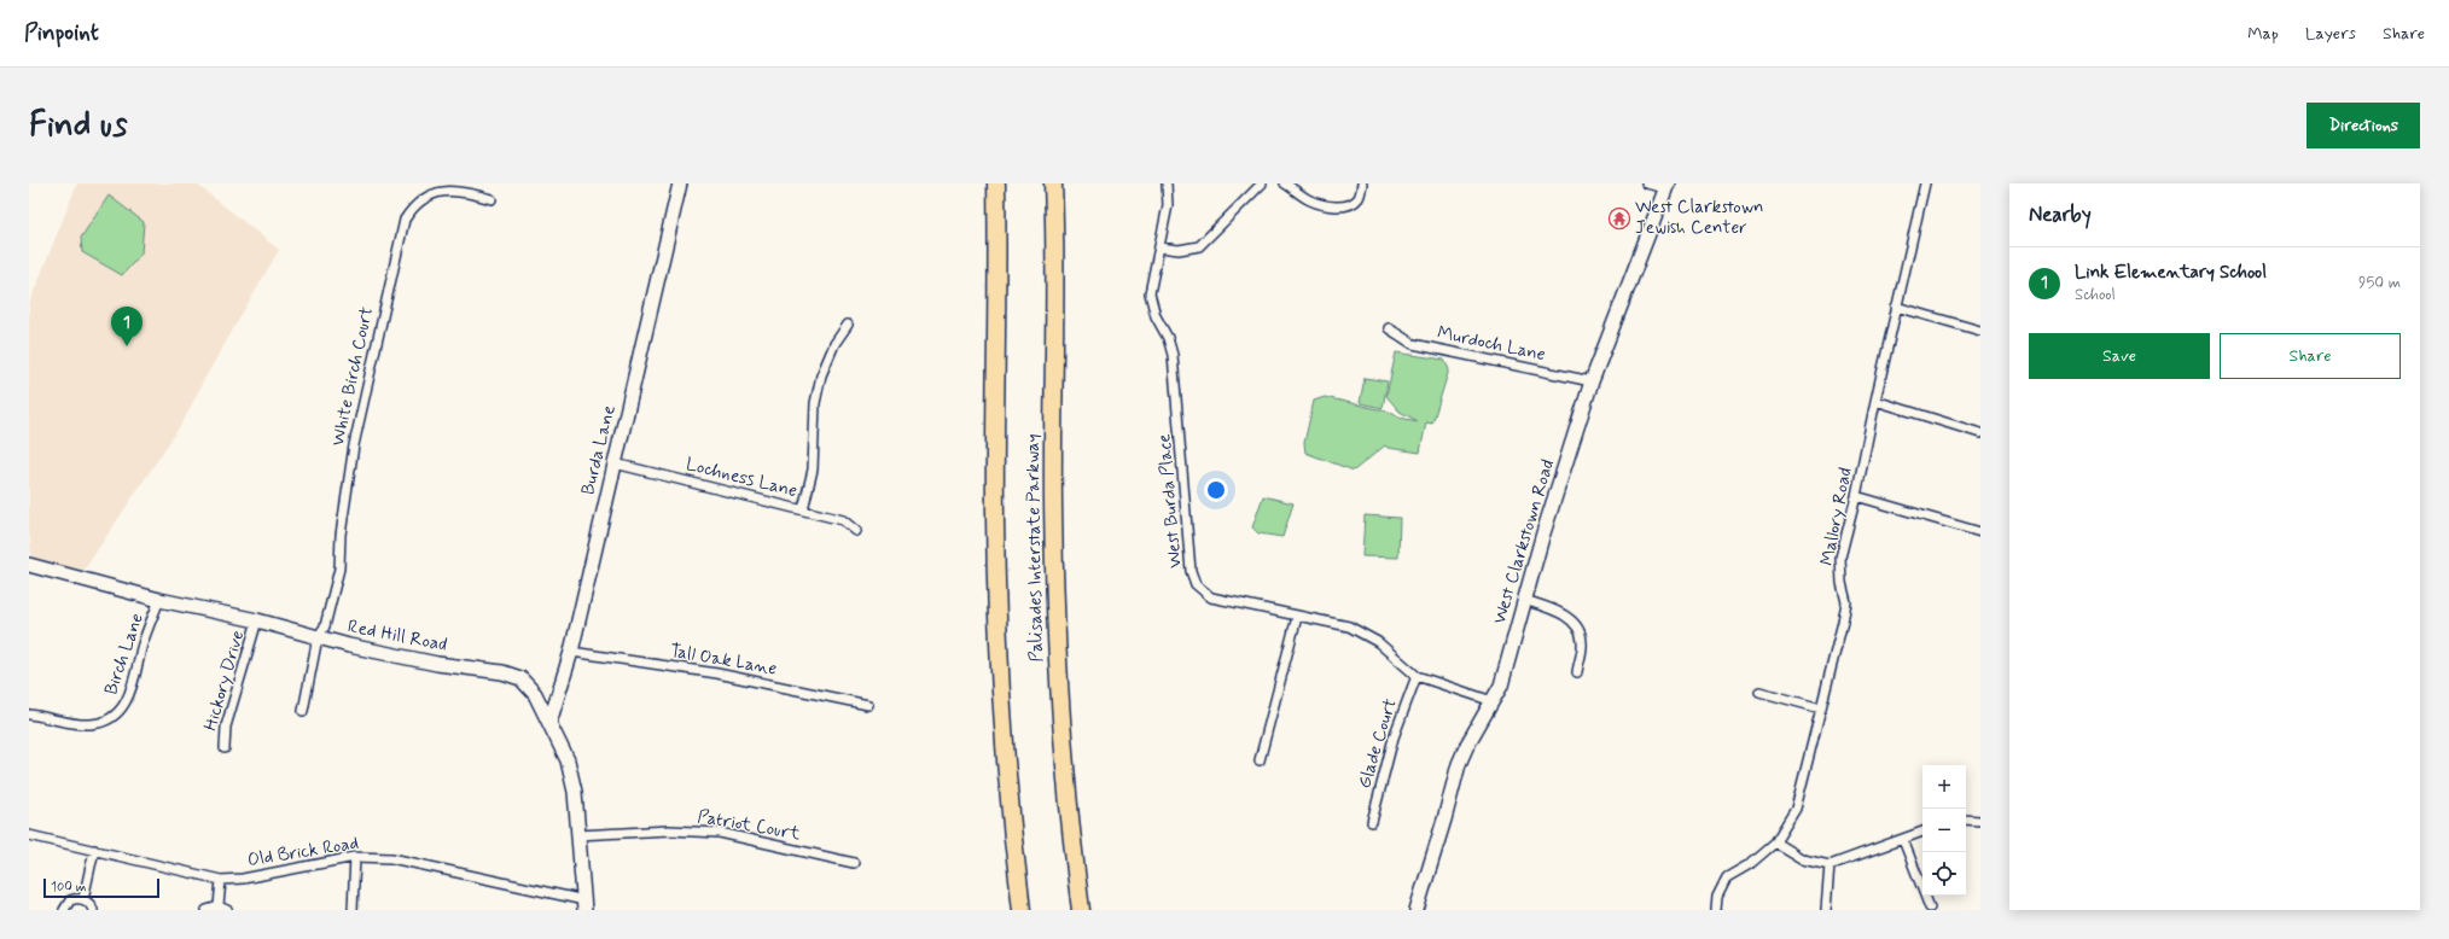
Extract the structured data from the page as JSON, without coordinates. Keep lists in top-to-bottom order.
{
  "streets": {
    "highway": ["Palisades Interstate Parkway"],
    "street": [
      "Murdoch Lane",
      "White Birch Court",
      "Burda Lane",
      "Lochness Lane",
      "West Burda Place",
      "Mallory Road",
      "West Clarkstown Road",
      "Red Hill Road",
      "Birch Lane",
      "Tall Oak Lane",
      "Hickory Drive",
      "Glade Court",
      "Patriot Court",
      "Old Brick Road"
    ]
  },
  "crossings": [
    ["Murdoch Lane", "West Clarkstown Road"],
    ["White Birch Court", "Red Hill Road"],
    ["Burda Lane", "Lochness Lane"],
    ["Burda Lane", "Red Hill Road"],
    ["Burda Lane", "Tall Oak Lane"],
    ["West Burda Place", "West Clarkstown Road"],
    ["West Burda Place", "Glade Court"],
    ["Red Hill Road", "Birch Lane"],
    ["Red Hill Road", "Hickory Drive"],
    ["Red Hill Road", "Patriot Court"],
    ["Red Hill Road", "Old Brick Road"]
  ],
  "places": {
    "temple": ["West Clarkstown Jewish Center"]
  },
  "scale_bar": "100 m",
  "page": {
    "header": "Pinpoint",
    "nav": ["Map", "Layers", "Share"],
    "buttons": [
      "Directions",
      ["Save", "Share"]
    ],
    "title": "Find us",
    "heading": "Nearby",
    "list": [
      {
        "mark": "1",
        "name": "Link Elementary School",
        "note": "School",
        "value": "950 m"
      }
    ],
    "pins": "1",
    "map_buttons": ["+", "−"],
    "scale": "100 m"
  }
}
